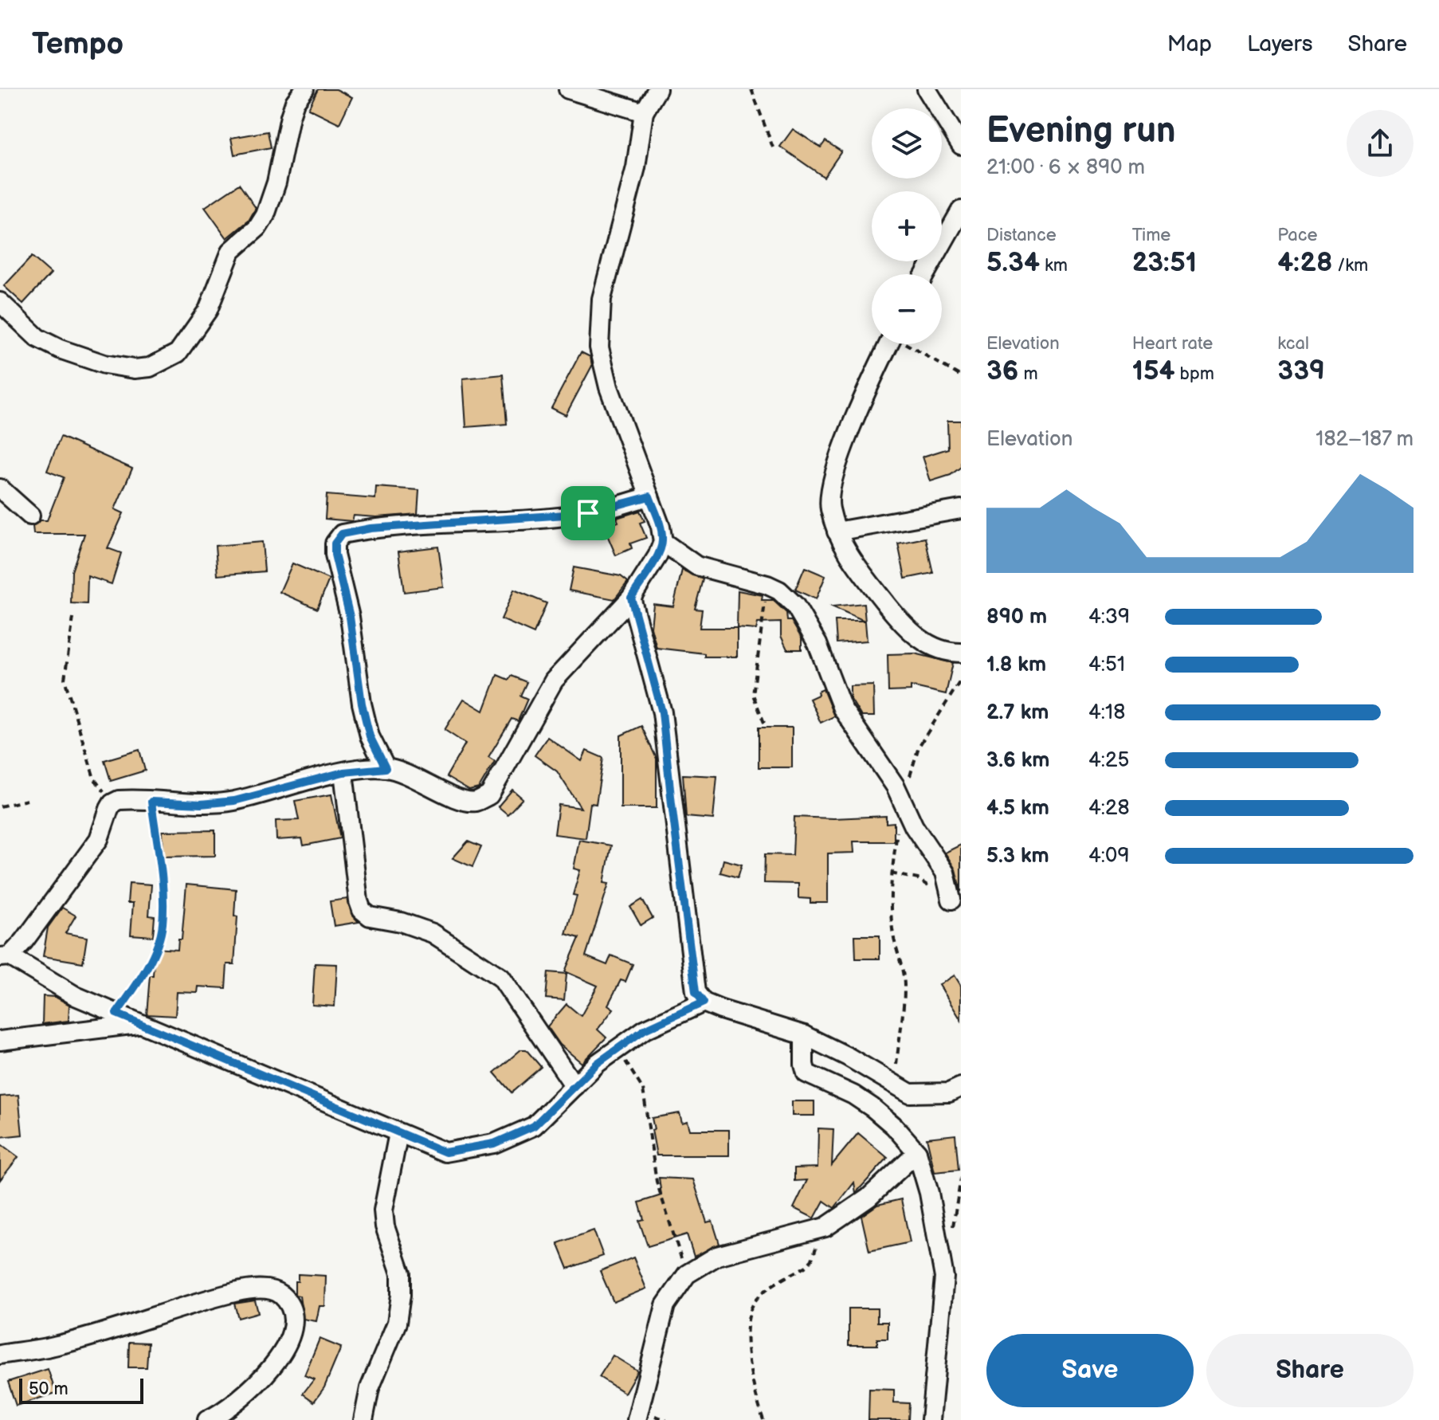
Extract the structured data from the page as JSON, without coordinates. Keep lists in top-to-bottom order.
{
  "scale_bar": "50 m",
  "page": {
    "header": "Tempo",
    "nav": ["Map", "Layers", "Share"],
    "heading": ["Evening run", "21:00 · 6 × 890 m"],
    "map_buttons": ["+", "−"],
    "stats": [
      ["Distance", "5.34 km"],
      ["Time", "23:51"],
      ["Pace", "4:28 /km"],
      ["Elevation", "36 m"],
      ["Heart rate", "154 bpm"],
      ["kcal", "339"]
    ],
    "chart": ["Elevation", "182–187 m"],
    "list": [
      {
        "name": "890 m",
        "note": "4:39"
      },
      {
        "name": "1.8 km",
        "note": "4:51"
      },
      {
        "name": "2.7 km",
        "note": "4:18"
      },
      {
        "name": "3.6 km",
        "note": "4:25"
      },
      {
        "name": "4.5 km",
        "note": "4:28"
      },
      {
        "name": "5.3 km",
        "note": "4:09"
      }
    ],
    "buttons": ["Save", "Share"],
    "scale": "50 m"
  }
}
